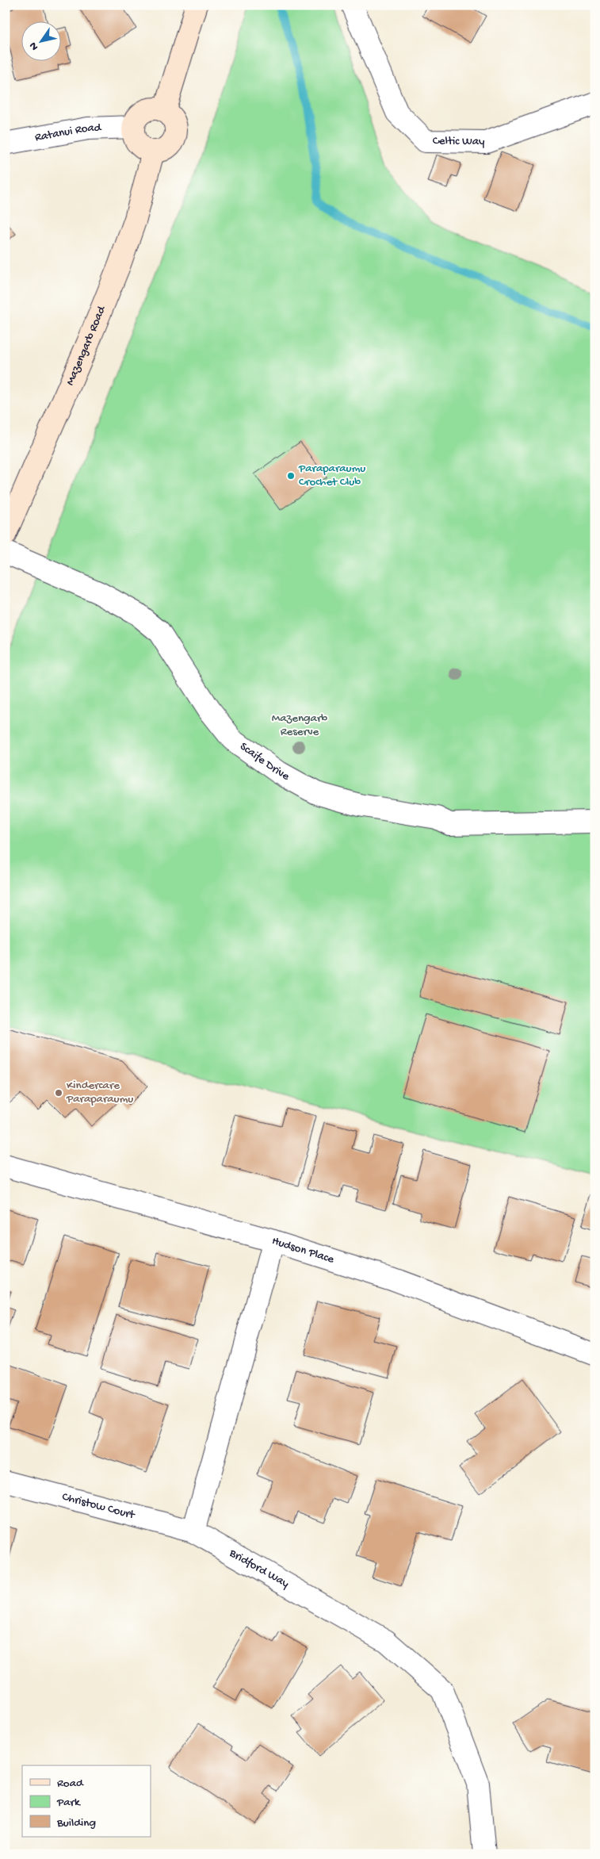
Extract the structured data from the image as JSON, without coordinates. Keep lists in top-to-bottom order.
{
  "streets": {
    "main road": ["Mazengarb Road"],
    "street": [
      "Ratanui Road",
      "Celtic Way",
      "Scaife Drive",
      "Hudson Place",
      "Christow Court",
      "Bridford Way"
    ]
  },
  "crossings": [
    ["Ratanui Road", "Mazengarb Road"],
    ["Christow Court", "Bridford Way"]
  ],
  "parks": ["Mazengarb Reserve"],
  "places": ["Paraparaumu Crochet Club", "Kindercare Paraparaumu"],
  "legend": ["Road", "Park", "Building"],
  "north": "bottom left"
}
